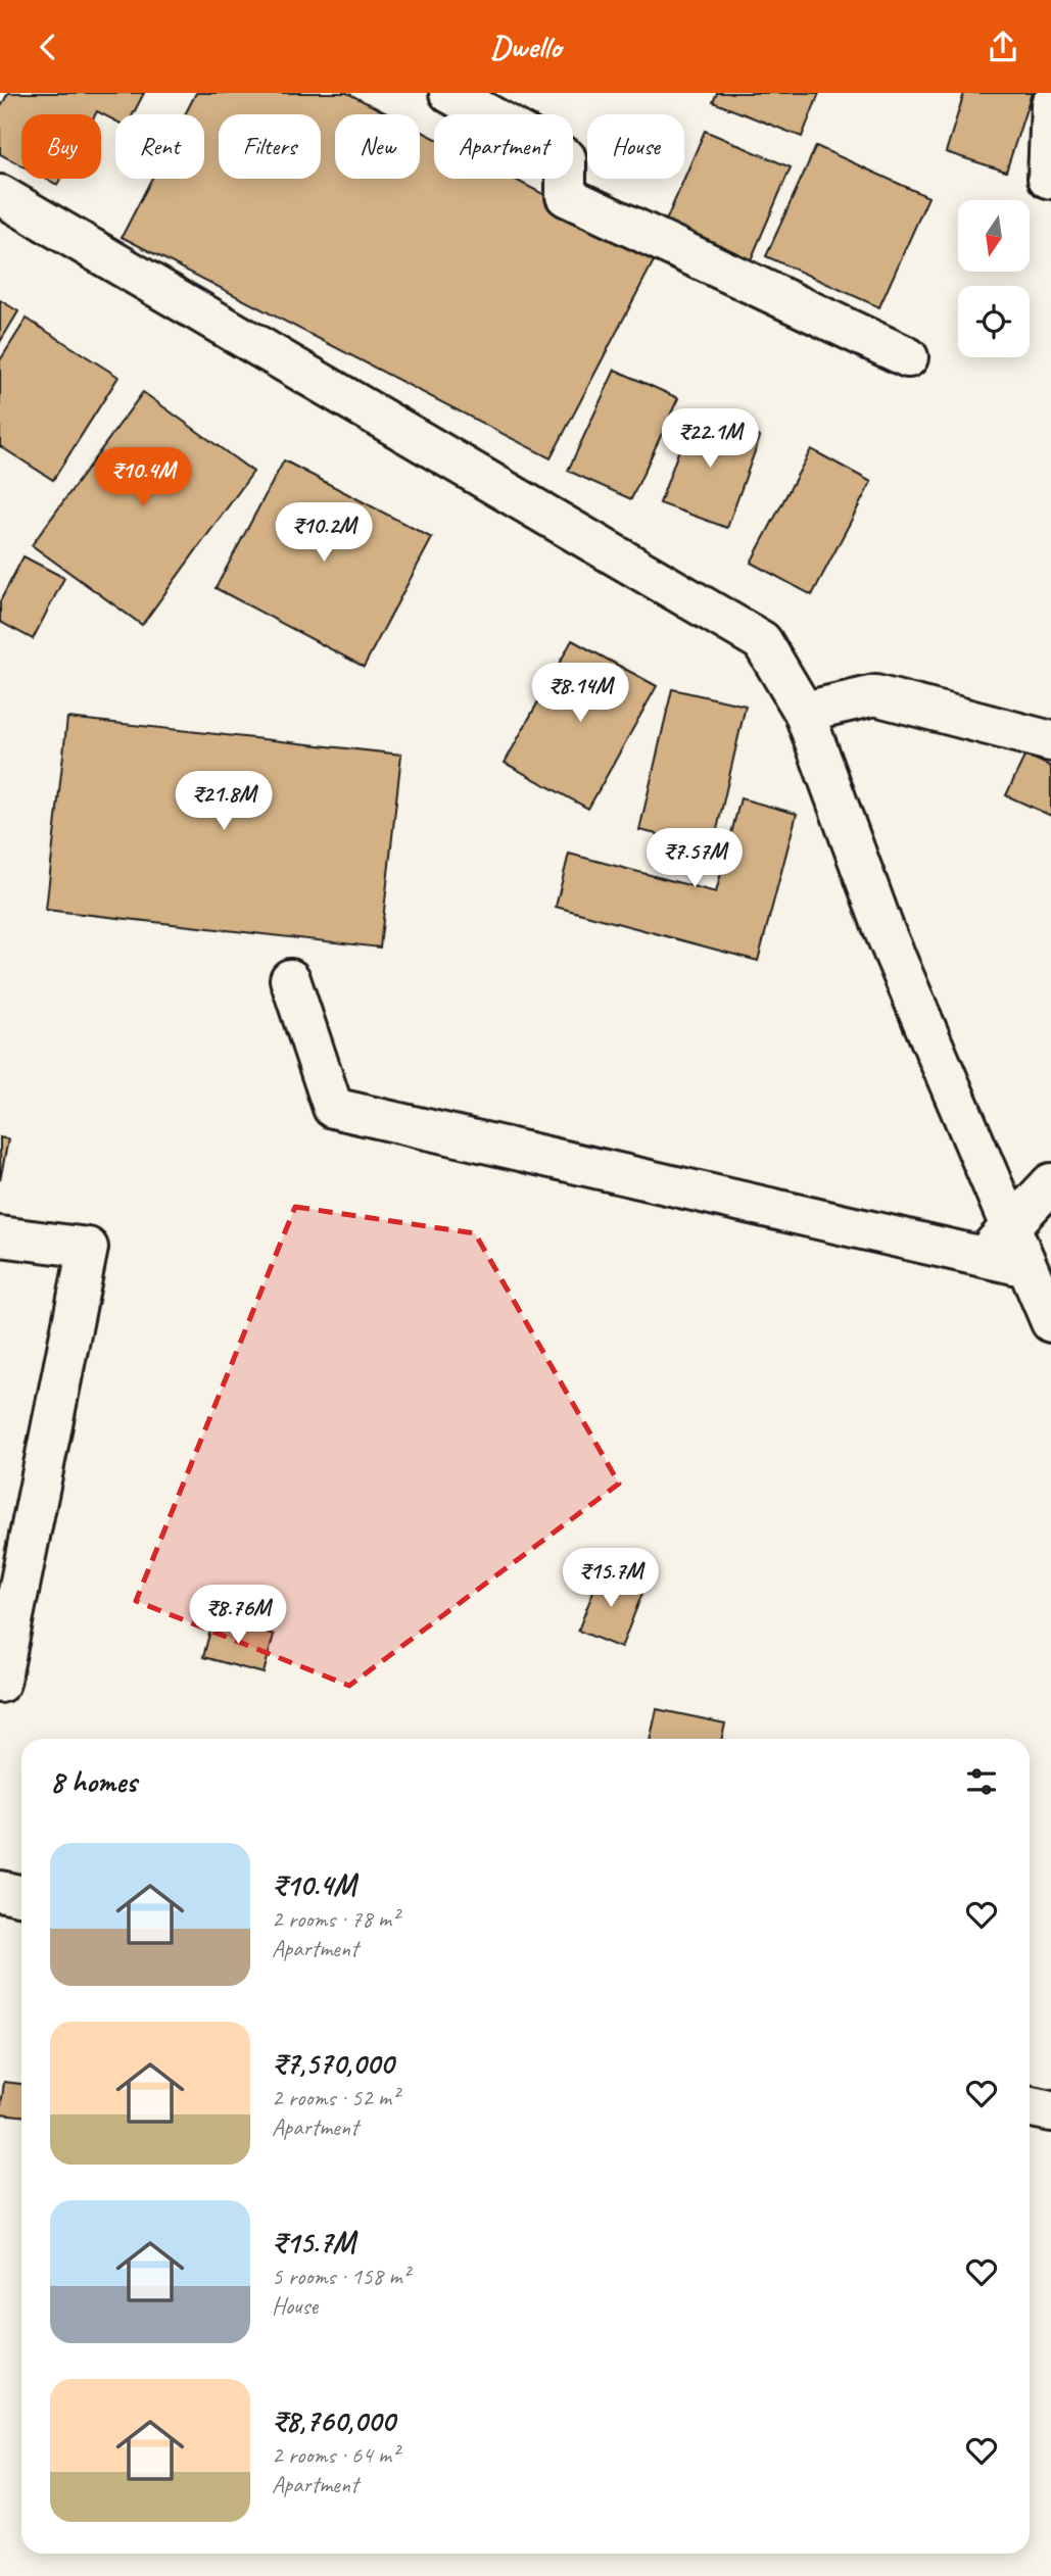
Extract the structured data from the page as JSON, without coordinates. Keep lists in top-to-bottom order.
{
  "north": "bottom",
  "page": {
    "header": "Dwello",
    "chip": [
      "Buy",
      "Rent",
      "Filters",
      "New",
      "Apartment",
      "House"
    ],
    "price": [
      "₹22.1M",
      "₹10.4M",
      "₹10.2M",
      "₹8.14M",
      "₹21.8M",
      "₹7.57M",
      "₹15.7M",
      "₹8.76M"
    ],
    "heading": "8 homes",
    "list": [
      {
        "name": "₹10.4M",
        "note": "2 rooms · 78 m² · Apartment"
      },
      {
        "name": "₹7,570,000",
        "note": "2 rooms · 52 m² · Apartment"
      },
      {
        "name": "₹15.7M",
        "note": "5 rooms · 158 m² · House"
      },
      {
        "name": "₹8,760,000",
        "note": "2 rooms · 64 m² · Apartment"
      }
    ]
  }
}
